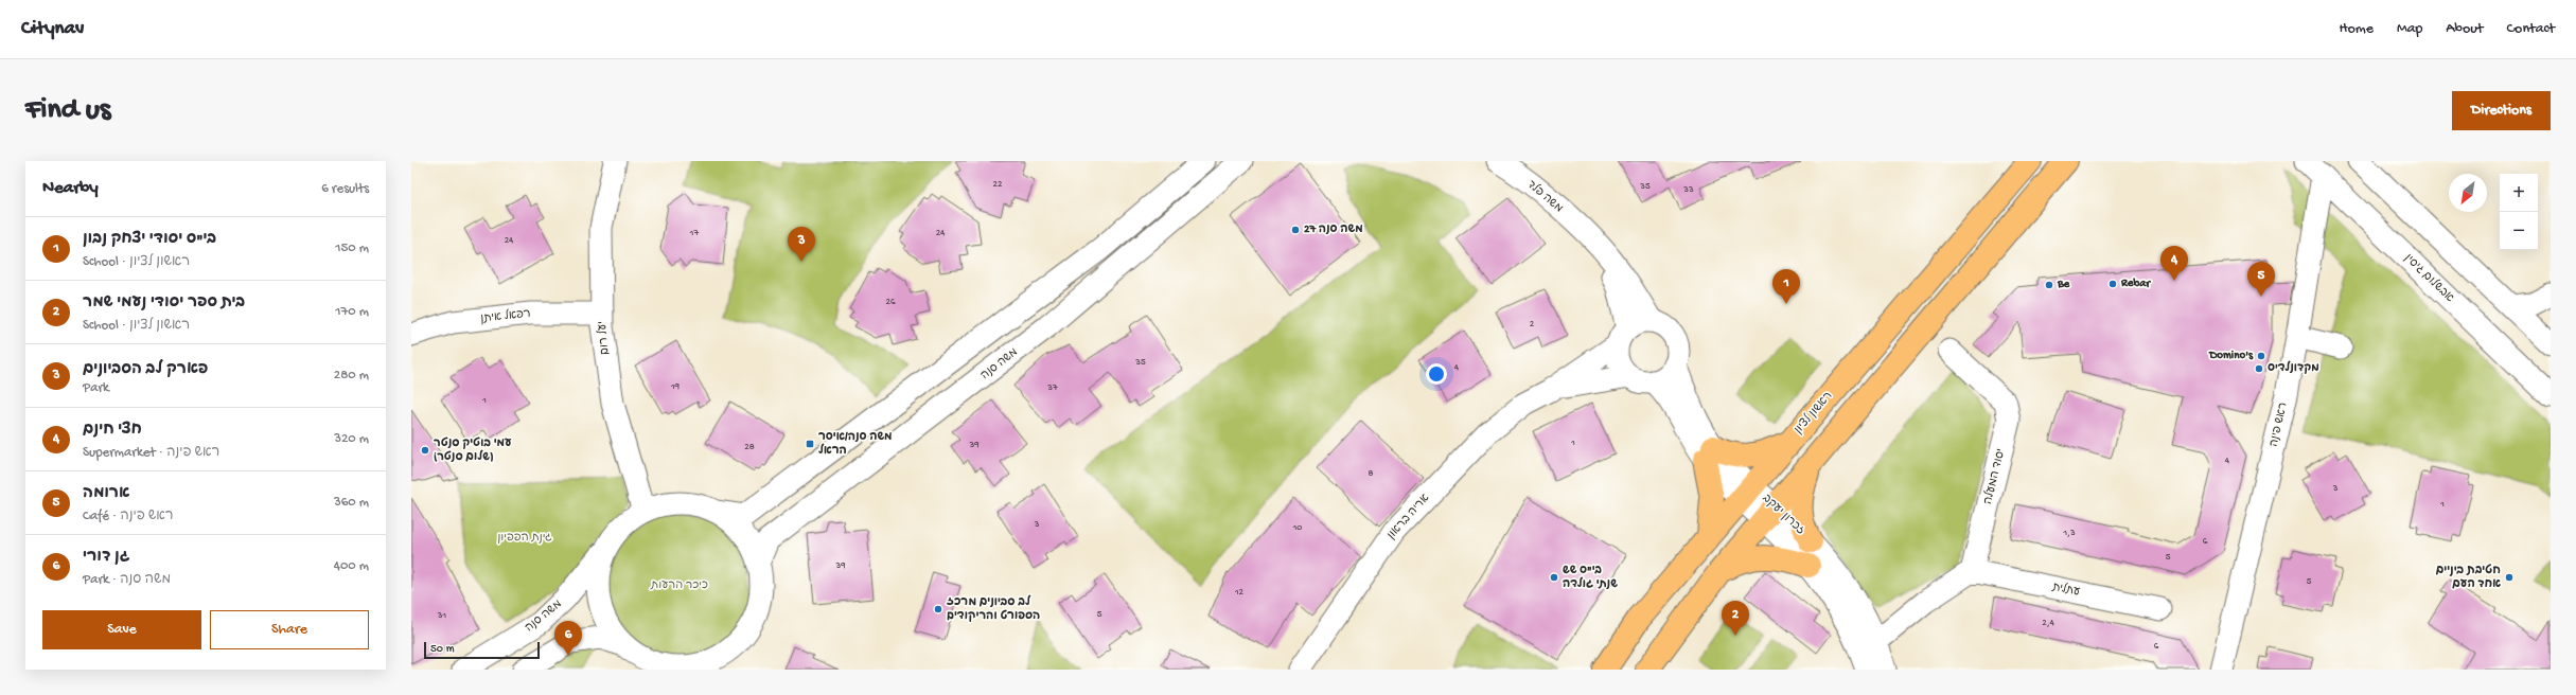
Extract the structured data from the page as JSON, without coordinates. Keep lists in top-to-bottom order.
{
  "streets": {
    "main road": ["ראשון לציון"],
    "street": [
      "משה פלד",
      "אבשלום גיסין",
      "רפאל איתן",
      "יעל רום",
      "משה סנה",
      "ראש פינה",
      "יסוד המעלה",
      "זכרון יעקב",
      "אריה בראון",
      "עתלית"
    ]
  },
  "crossings": [
    ["משה פלד", "זכרון יעקב"],
    ["משה פלד", "אריה בראון"],
    ["אבשלום גיסין", "ראש פינה"],
    ["רפאל איתן", "יעל רום"],
    ["יעל רום", "משה סנה"],
    ["ראשון לציון", "זכרון יעקב"],
    ["יסוד המעלה", "עתלית"],
    ["זכרון יעקב", "אריה בראון"]
  ],
  "parks": ["גינת הפפיון", "כיכר הרעות"],
  "places": {
    "other": [
      "משה סנה 27",
      "Rebar",
      "Be",
      "Domino's",
      "מקדונלד'ס",
      "עמי בוטיק סנטר (שלום סנטר)",
      "בי\"ס שש שנתי גולדה",
      "חטיבת ביניים אחד העם",
      "לב סביונים מרכז הספורט והריקודים"
    ],
    "transit": ["משה סנה/איסר הראל"]
  },
  "house_numbers": [
    "22",
    "35",
    "33",
    "17",
    "24",
    "24",
    "26",
    "2",
    "35",
    "4",
    "19",
    "37",
    "1",
    "1",
    "39",
    "28",
    "4",
    "8",
    "3",
    "1",
    "3",
    "10",
    "1,3",
    "6",
    "5",
    "39",
    "5",
    "12",
    "5",
    "31",
    "2,4",
    "6"
  ],
  "scale_bar": "50 m",
  "north": "bottom left",
  "page": {
    "header": "Citynav",
    "nav": [
      "Home",
      "Map",
      "About",
      "Contact"
    ],
    "buttons": [
      "Directions",
      ["Save", "Share"]
    ],
    "title": "Find us",
    "heading": ["Nearby", "6 results"],
    "map_buttons": ["+", "−"],
    "list": [
      {
        "mark": "1",
        "name": "בי\"ס יסודי יצחק נבון",
        "note": "School · ראשון לציון",
        "value": "150 m"
      },
      {
        "mark": "2",
        "name": "בית ספר יסודי נעמי שמר",
        "note": "School · ראשון לציון",
        "value": "170 m"
      },
      {
        "mark": "3",
        "name": "פארק לב הסביונים",
        "note": "Park",
        "value": "280 m"
      },
      {
        "mark": "4",
        "name": "חצי חינם",
        "note": "Supermarket · ראש פינה",
        "value": "320 m"
      },
      {
        "mark": "5",
        "name": "ארומה",
        "note": "Café · ראש פינה",
        "value": "360 m"
      },
      {
        "mark": "6",
        "name": "גן דורי",
        "note": "Park · משה סנה",
        "value": "400 m"
      }
    ],
    "pins": [
      "3",
      "4",
      "5",
      "1",
      "2",
      "6"
    ],
    "scale": "50 m"
  }
}
